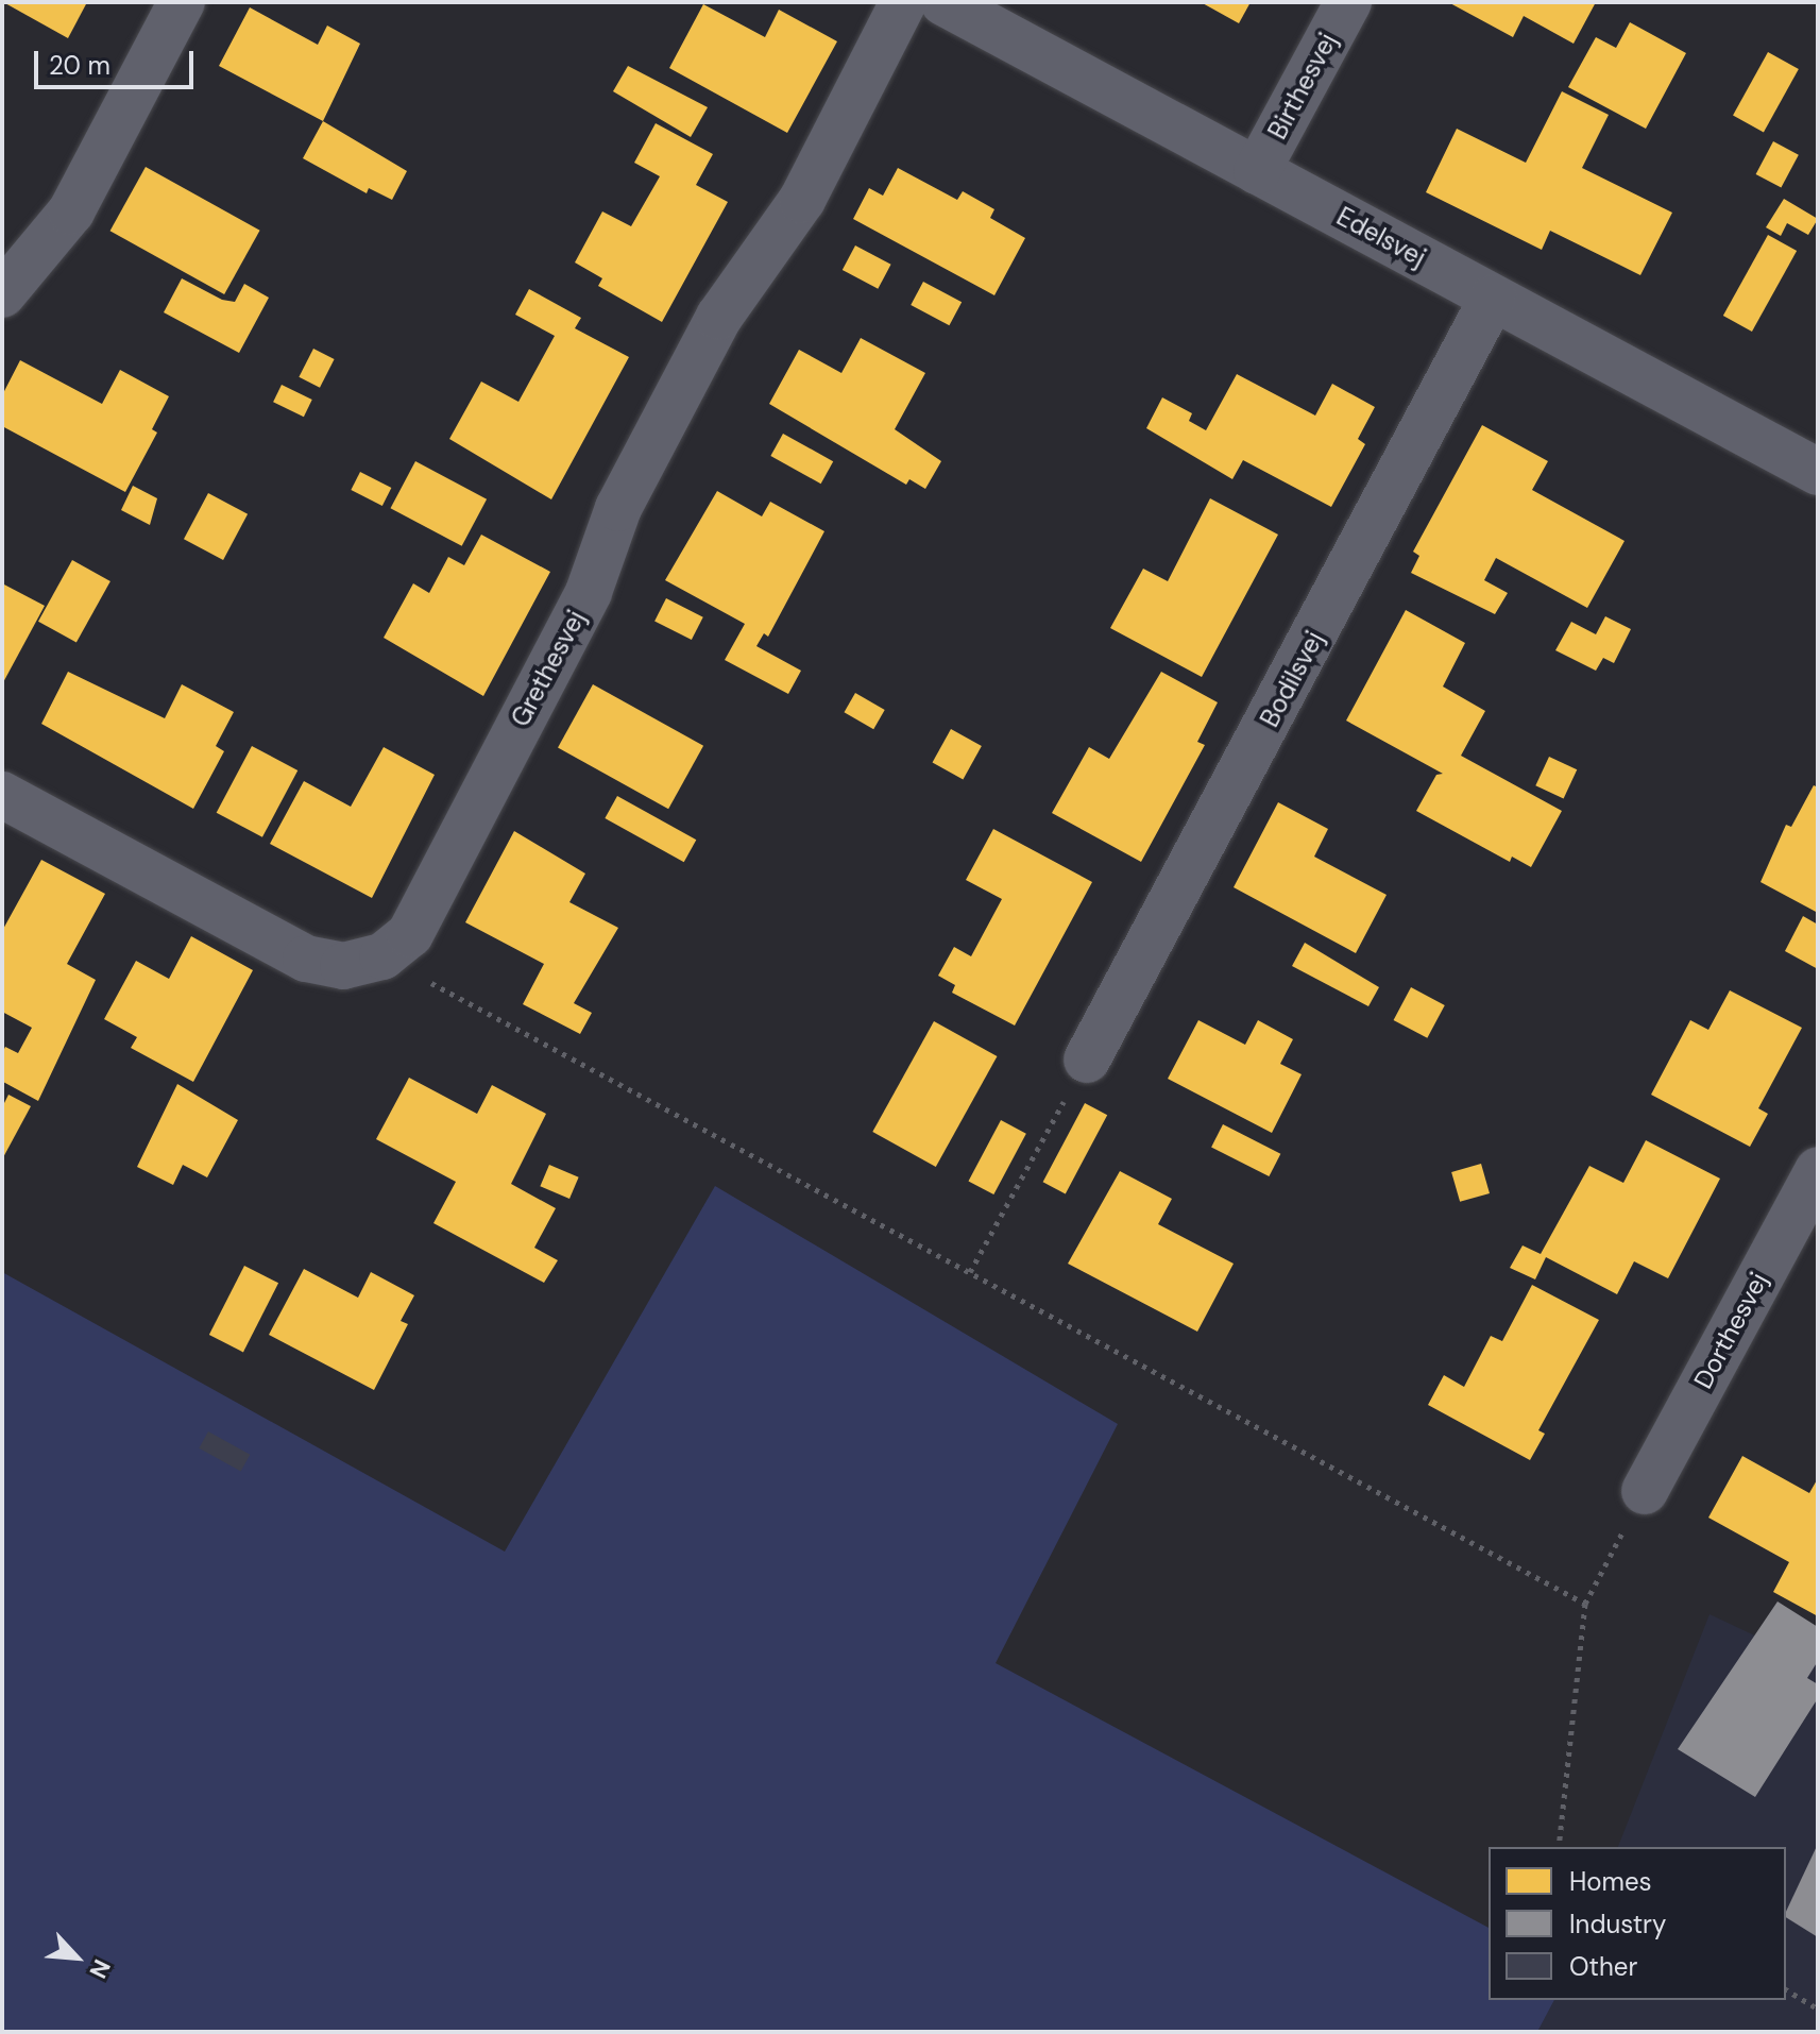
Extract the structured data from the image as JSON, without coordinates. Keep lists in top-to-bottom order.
{
  "streets": {
    "street": [
      "Birthesvej",
      "Edelsvej",
      "Grethesvej",
      "Bodilsvej",
      "Dorthesvej"
    ]
  },
  "crossings": [
    ["Birthesvej", "Edelsvej"],
    ["Edelsvej", "Bodilsvej"]
  ],
  "legend": ["Homes", "Industry", "Other"],
  "scale_bar": "20 m",
  "north": "bottom right"
}
